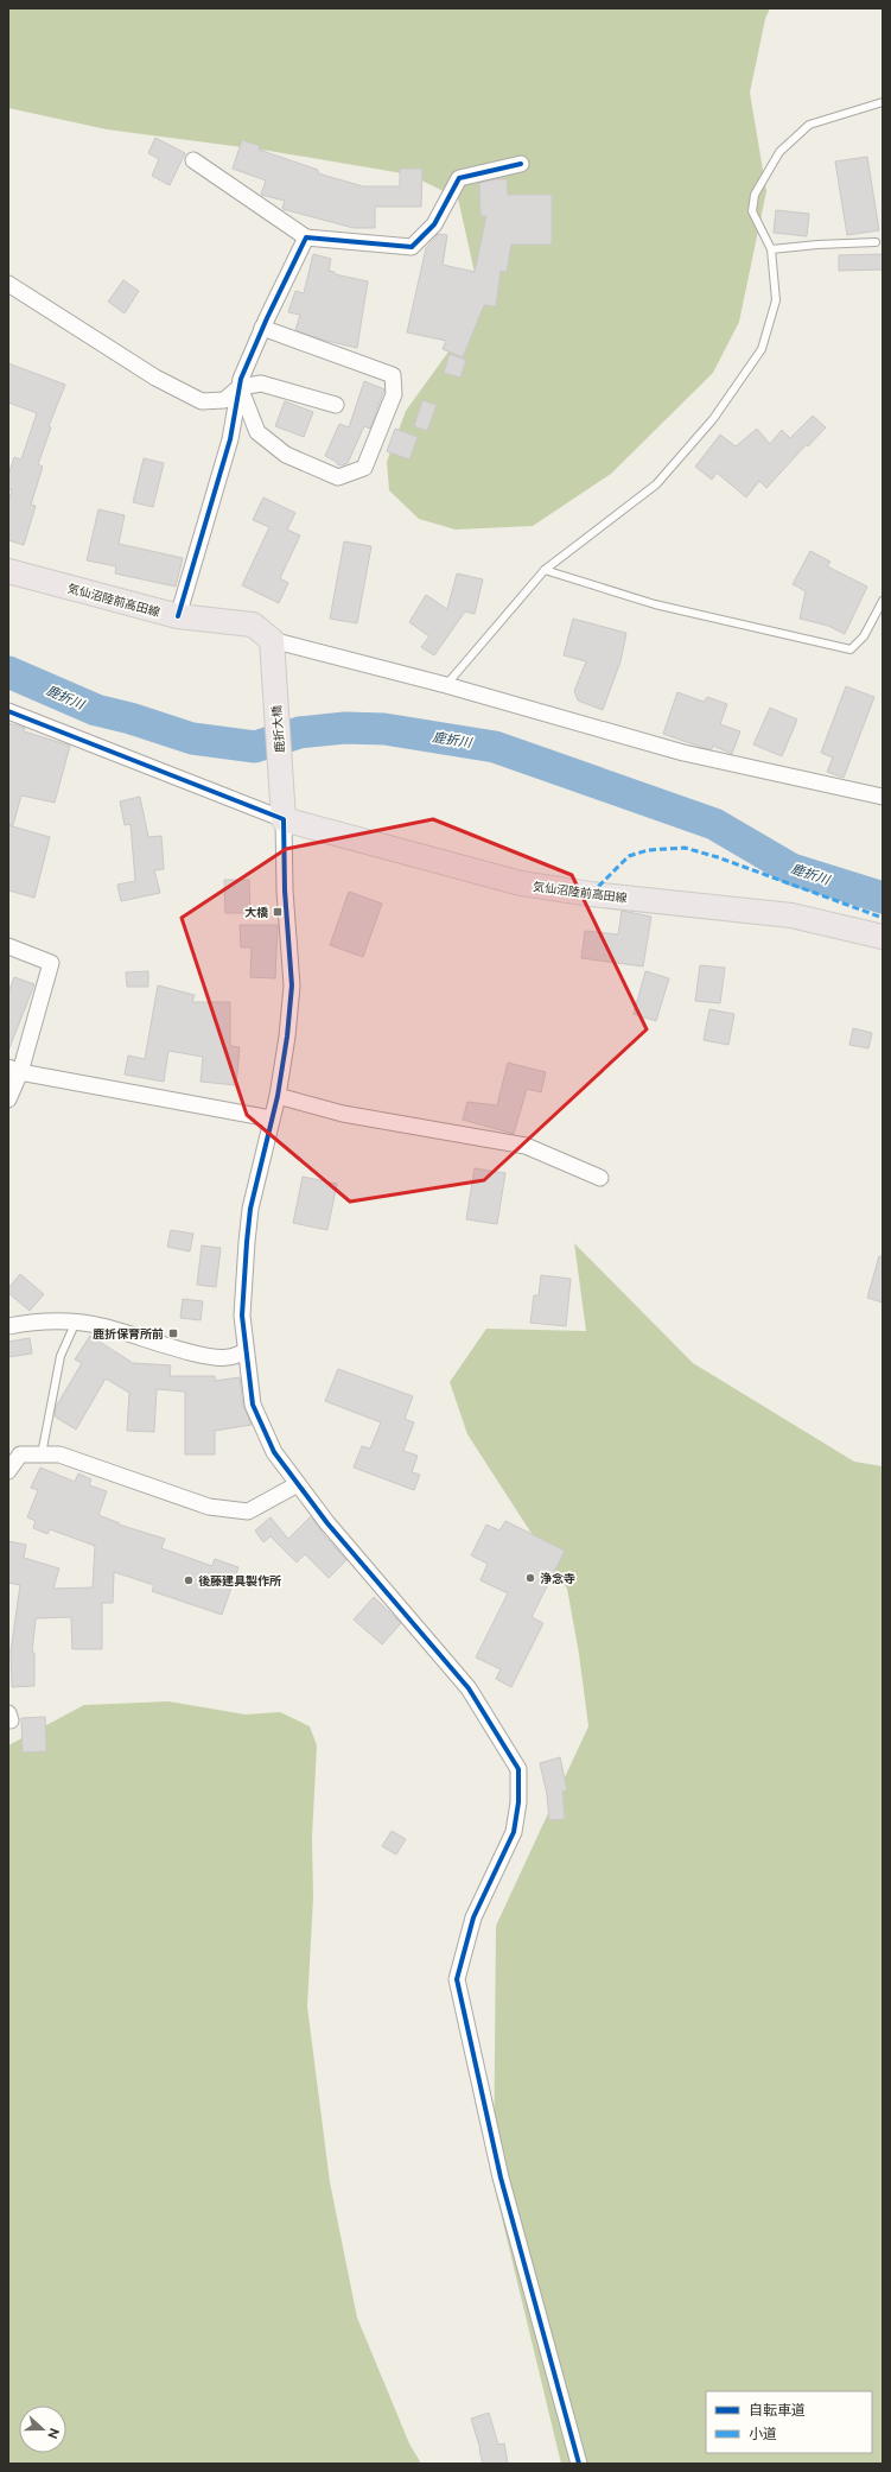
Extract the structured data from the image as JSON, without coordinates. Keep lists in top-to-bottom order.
{
  "streets": {
    "main road": ["気仙沼陸前高田線", "鹿折大橋"]
  },
  "crossings": [
    ["気仙沼陸前高田線", "鹿折大橋"]
  ],
  "water": ["鹿折川"],
  "places": {
    "transit": ["大橋", "鹿折保育所前"],
    "other": ["浄念寺", "後藤建具製作所"]
  },
  "legend": ["自転車道", "小道"],
  "north": "right"
}
